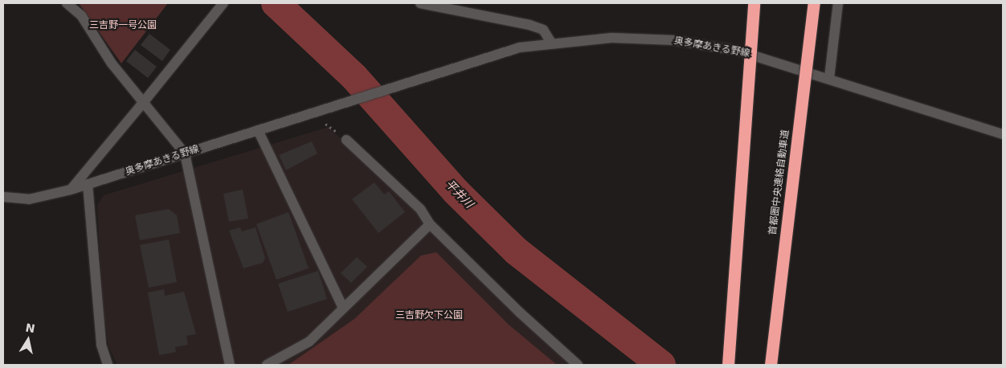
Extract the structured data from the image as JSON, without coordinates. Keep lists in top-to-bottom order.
{
  "streets": {
    "highway": ["首都圏中央連絡自動車道"],
    "street": ["奥多摩あきる野線"]
  },
  "water": ["平井川"],
  "parks": ["三吉野一号公園", "三吉野欠下公園"],
  "north": "top"
}
